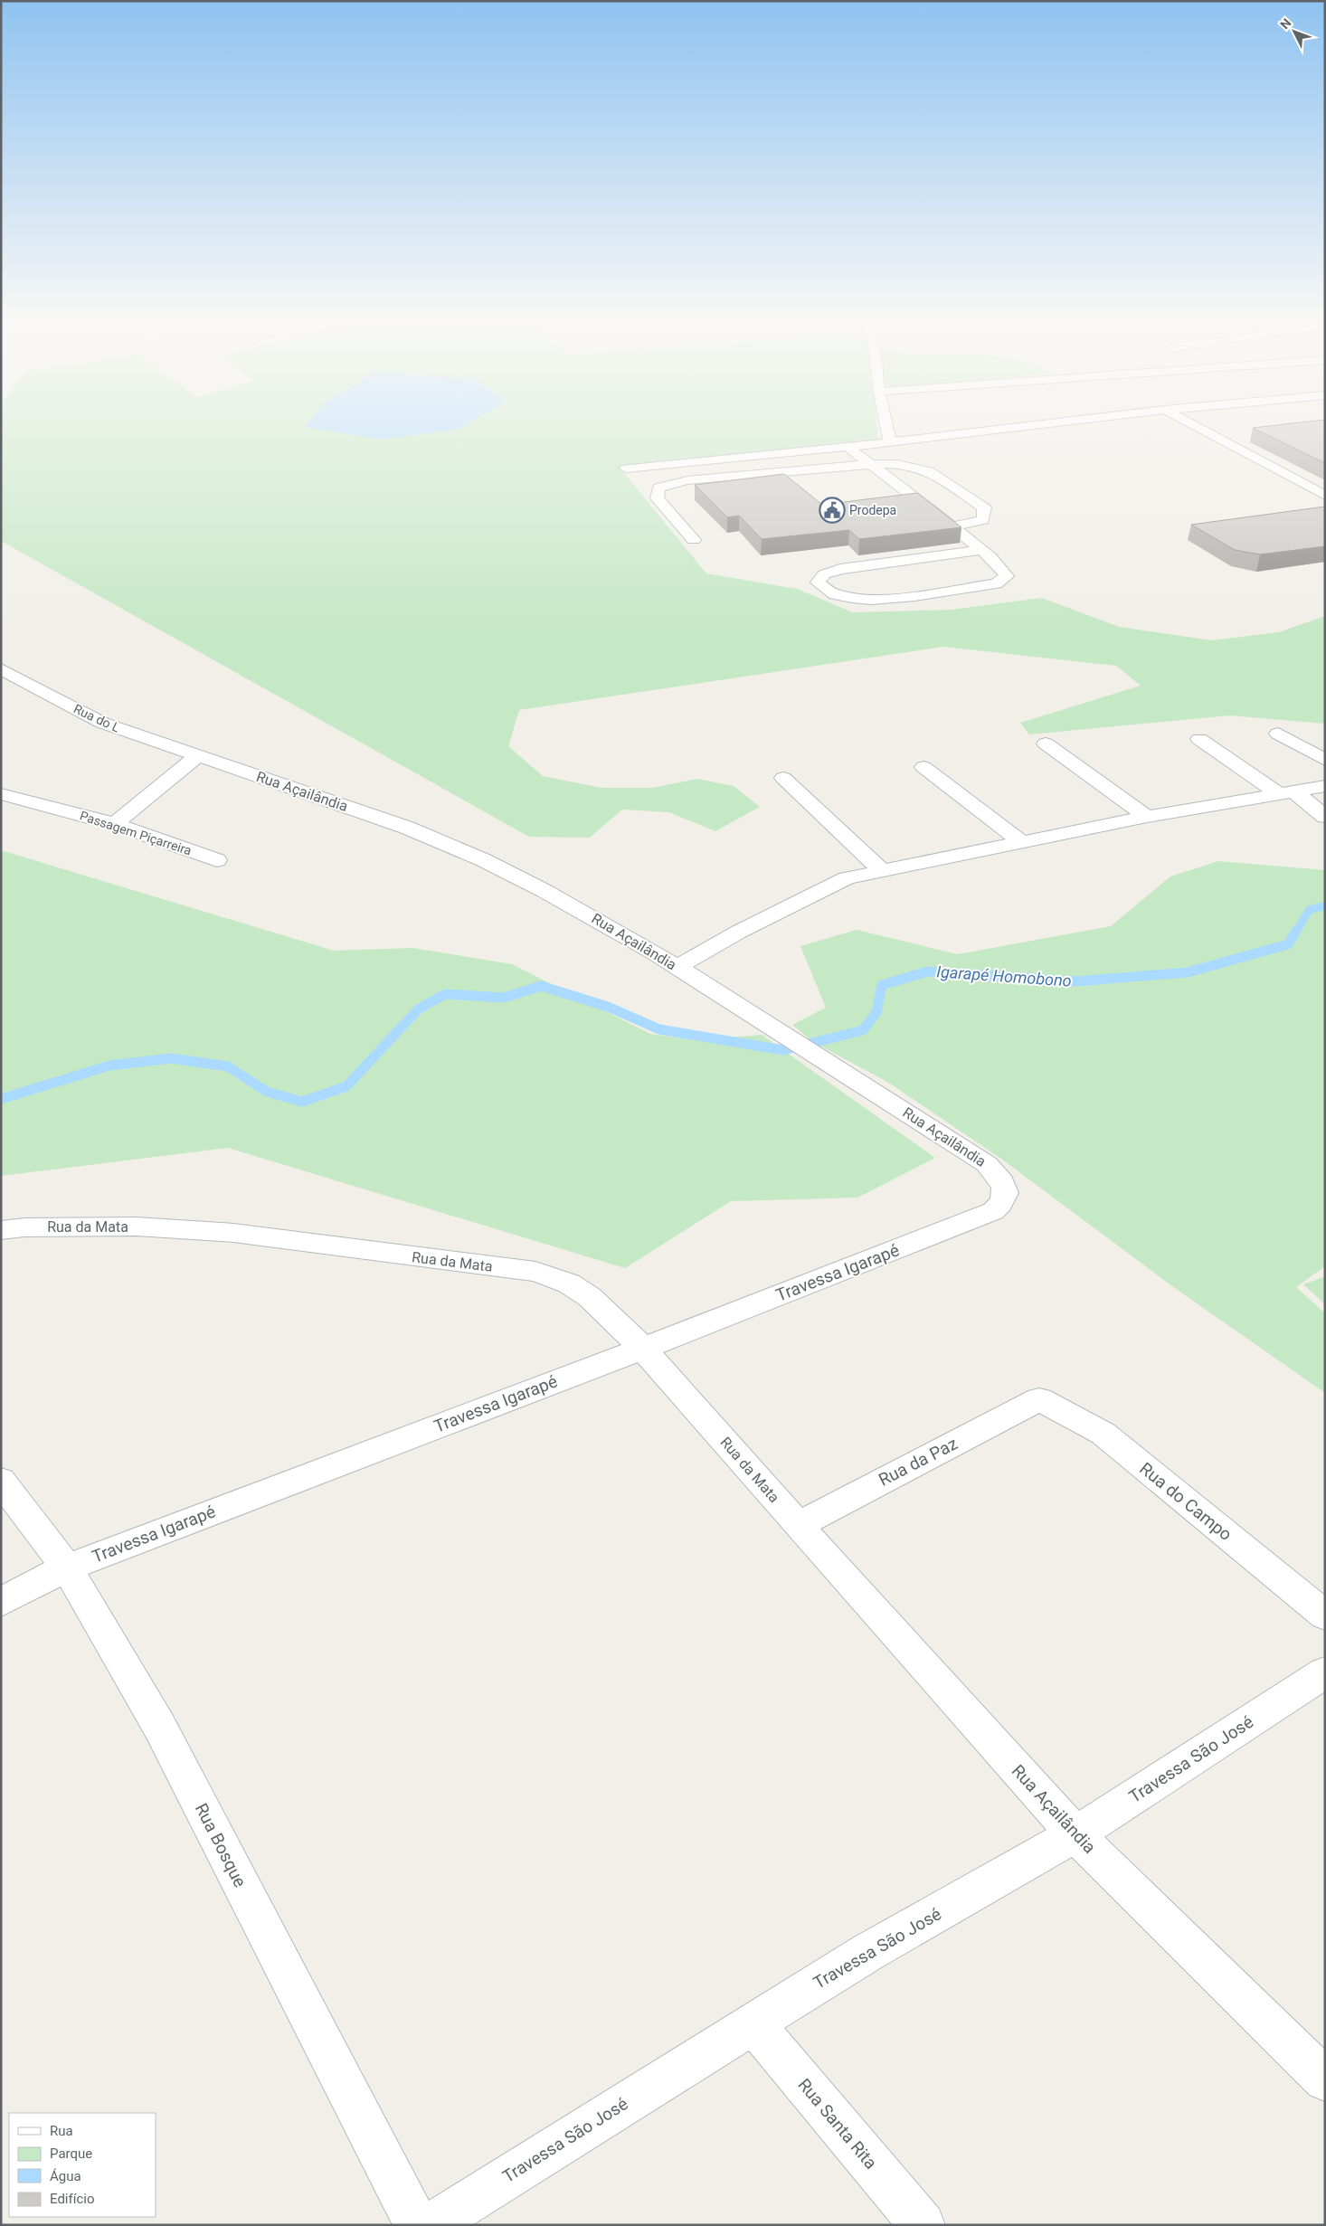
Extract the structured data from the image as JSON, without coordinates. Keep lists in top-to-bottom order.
{
  "streets": {
    "street": [
      "Rua do L",
      "Rua Açailândia",
      "Passagem Piçarreira",
      "Rua da Mata",
      "Travessa Igarapé",
      "Rua da Paz",
      "Rua do Campo",
      "Travessa São José",
      "Rua Bosque",
      "Rua Santa Rita"
    ]
  },
  "crossings": [
    ["Rua do L", "Rua Açailândia"],
    ["Rua Açailândia", "Rua da Mata"],
    ["Rua Açailândia", "Travessa Igarapé"],
    ["Rua Açailândia", "Rua da Paz"],
    ["Rua Açailândia", "Travessa São José"],
    ["Rua da Mata", "Travessa Igarapé"],
    ["Rua da Mata", "Rua da Paz"],
    ["Travessa Igarapé", "Rua Bosque"],
    ["Rua da Paz", "Rua do Campo"],
    ["Travessa São José", "Rua Santa Rita"]
  ],
  "water": ["Igarapé Homobono"],
  "places": {
    "public building": ["Prodepa"]
  },
  "legend": [
    "Rua",
    "Parque",
    "Água",
    "Edifício"
  ],
  "north": "top left"
}
